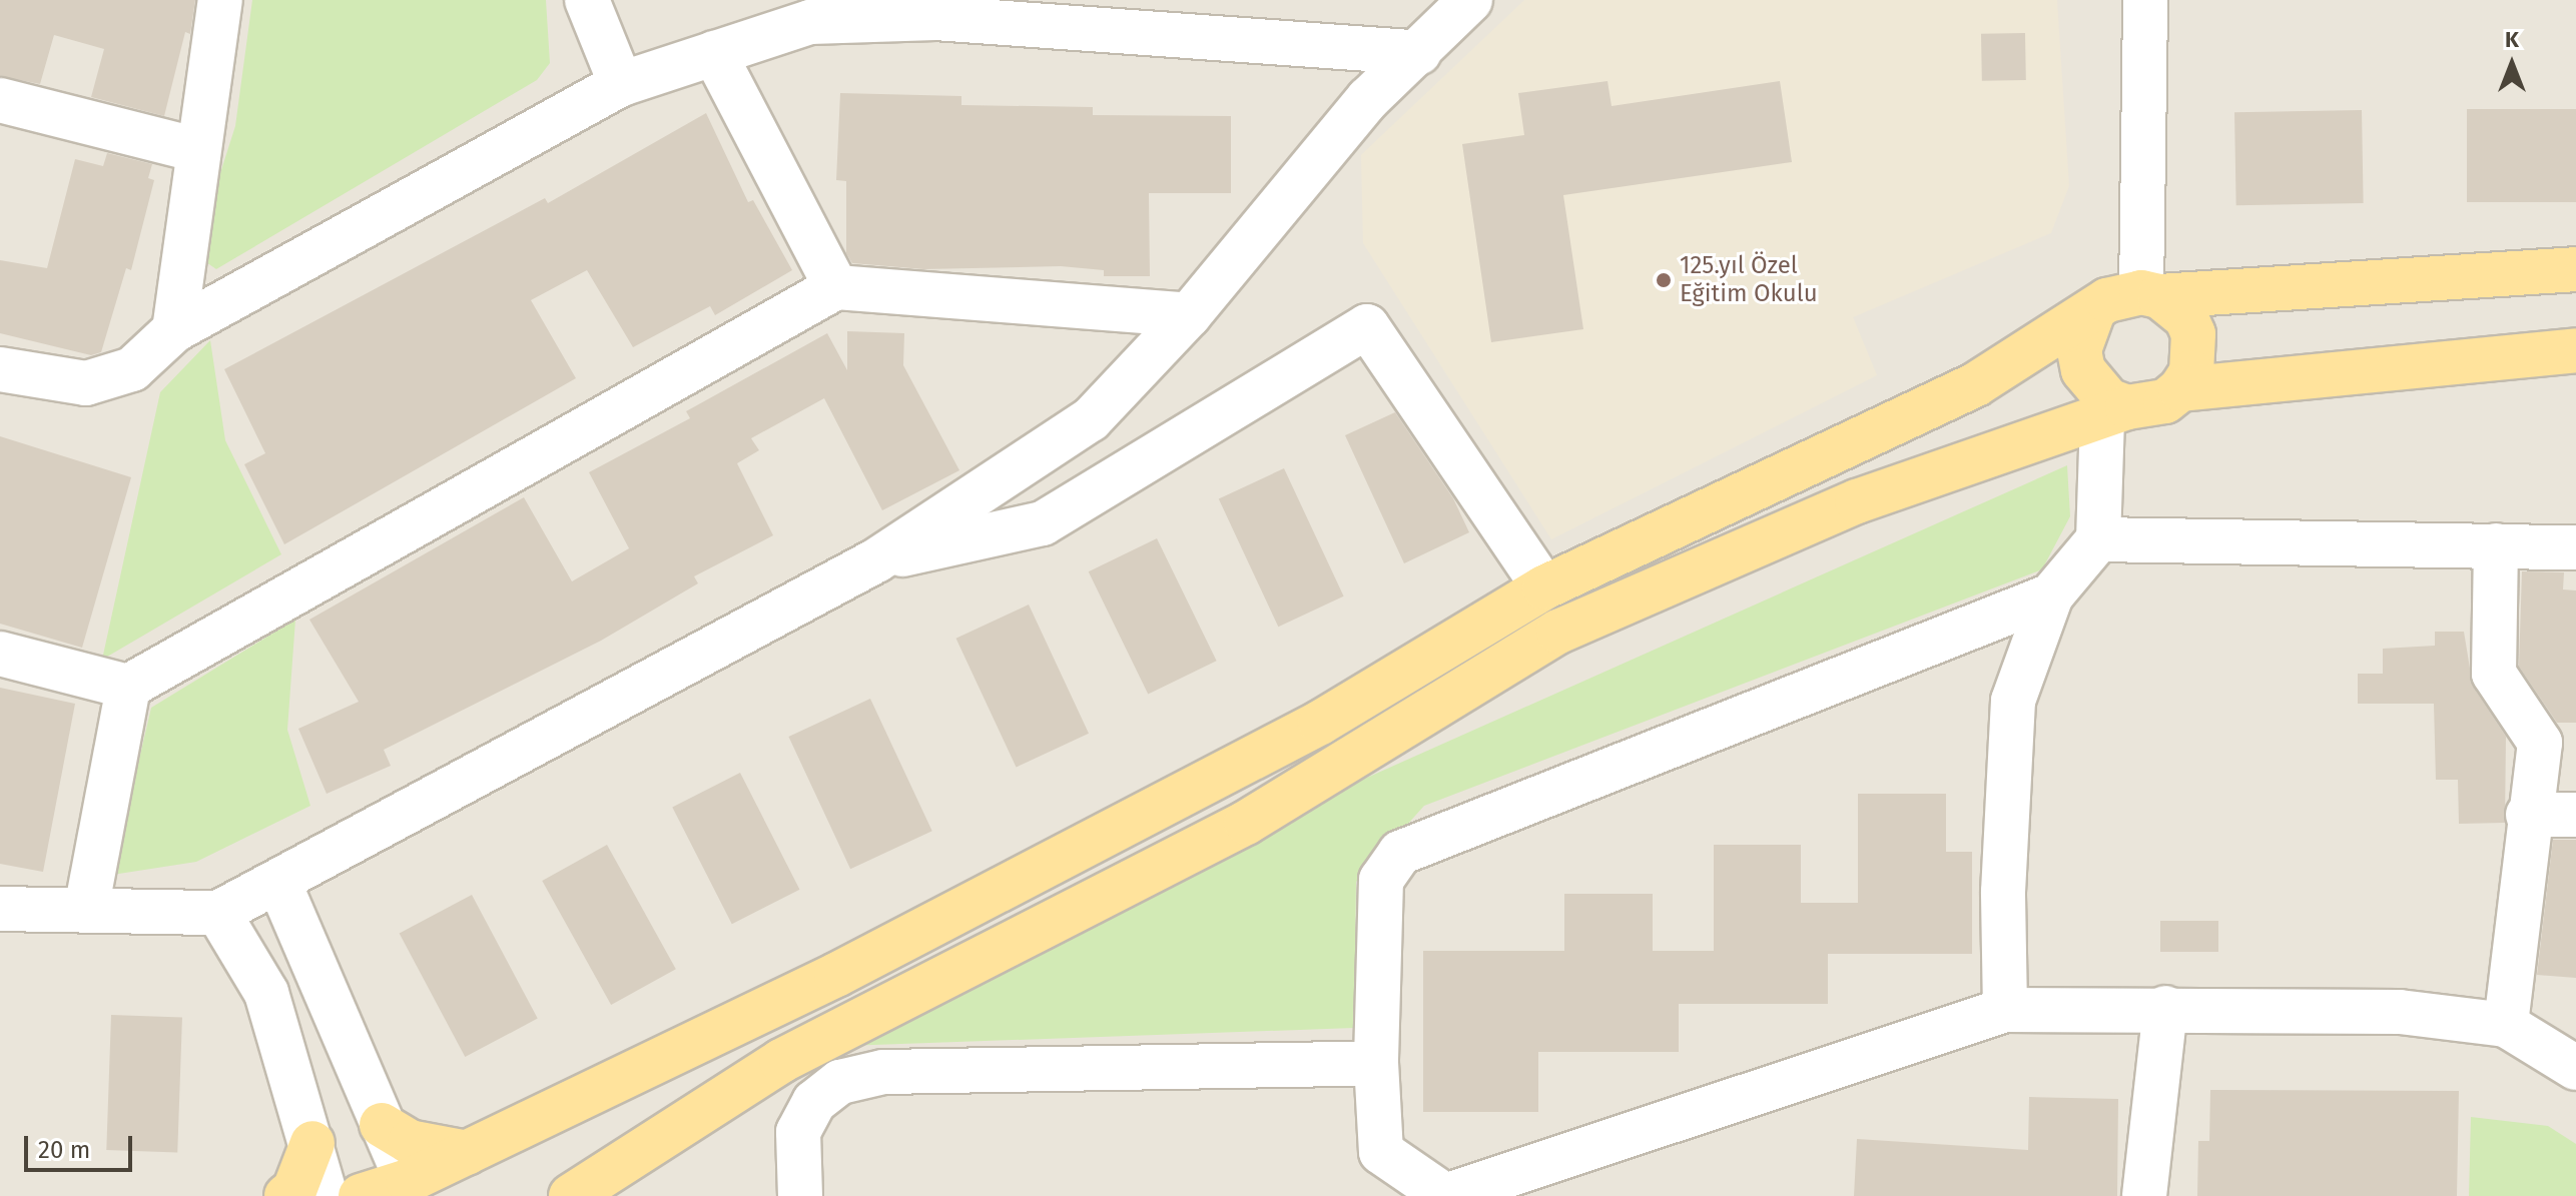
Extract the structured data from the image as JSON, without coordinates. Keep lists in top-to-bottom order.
{
  "places": ["125.yıl Özel Eğitim Okulu"],
  "scale_bar": "20 m",
  "north": "top"
}
